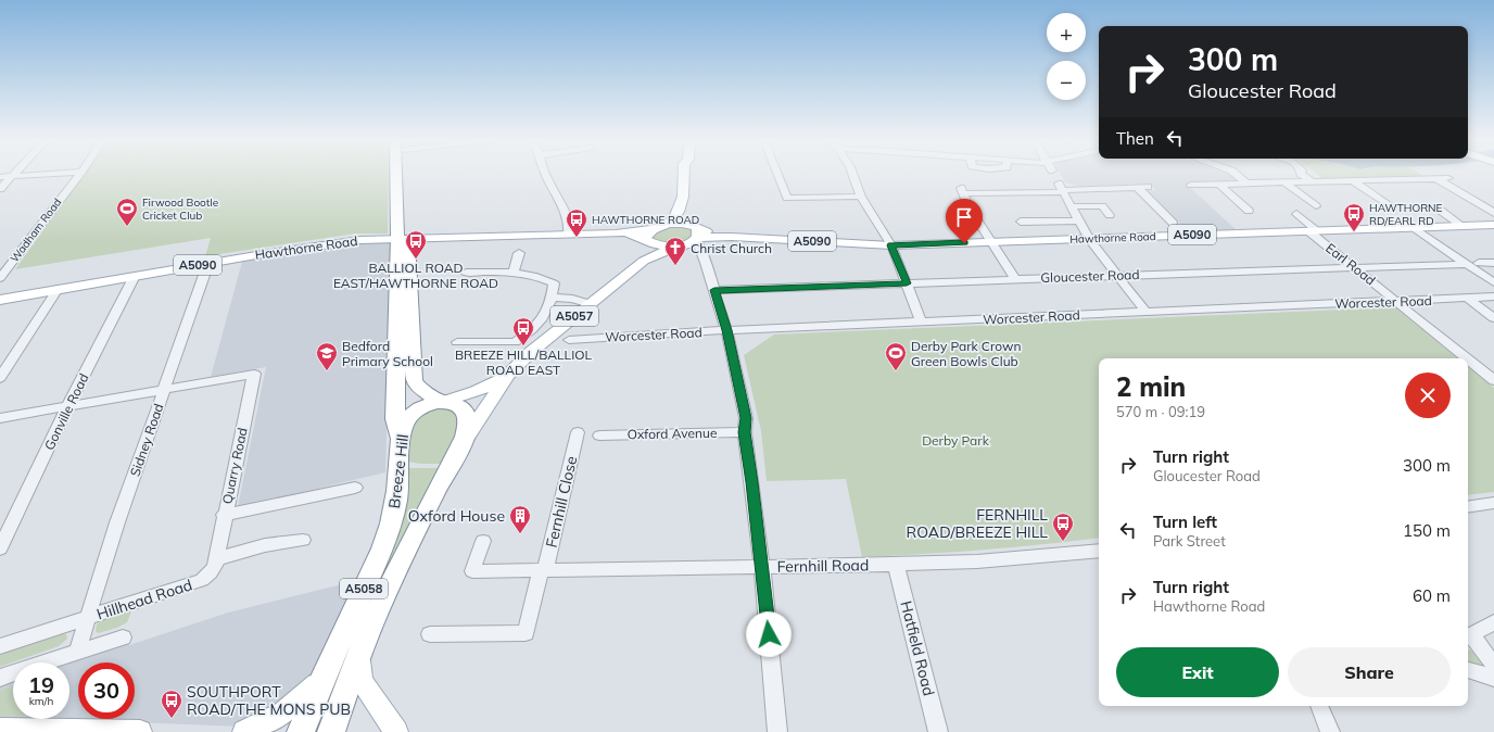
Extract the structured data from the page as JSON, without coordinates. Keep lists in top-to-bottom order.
{
  "streets": {
    "highway": ["Breeze Hill", "A5058"],
    "main road": ["A5090", "Hawthorne Road", "A5057"],
    "street": [
      "Wadham Road",
      "Earl Road",
      "Gloucester Road",
      "Worcester Road",
      "Gonville Road",
      "Oxford Avenue",
      "Sidney Road",
      "Quarry Road",
      "Fernhill Close",
      "Fernhill Road",
      "Hillhead Road",
      "Hatfield Road"
    ]
  },
  "crossings": [
    ["A5090", "Hawthorne Road"],
    ["A5090", "Breeze Hill"],
    ["Hawthorne Road", "Earl Road"],
    ["Hawthorne Road", "Gonville Road"],
    ["Hawthorne Road", "Sidney Road"],
    ["Hawthorne Road", "A5058"],
    ["Earl Road", "Gloucester Road"],
    ["Earl Road", "Worcester Road"],
    ["Sidney Road", "Quarry Road"],
    ["Sidney Road", "Hillhead Road"],
    ["Quarry Road", "Hillhead Road"],
    ["Breeze Hill", "A5058"],
    ["Fernhill Close", "Fernhill Road"],
    ["Fernhill Road", "Hatfield Road"]
  ],
  "parks": ["Derby Park"],
  "places": {
    "sports": ["Firwood Bootle Cricket Club", "Derby Park Crown Green Bowls Club"],
    "bus stop": [
      "HAWTHORNE RD/EARL RD",
      "HAWTHORNE ROAD",
      "BALLIOL ROAD EAST/HAWTHORNE ROAD",
      "BREEZE HILL/BALLIOL ROAD EAST",
      "FERNHILL ROAD/BREEZE HILL",
      "SOUTHPORT ROAD/THE MONS PUB"
    ],
    "church": ["Christ Church"],
    "school or university": ["Bedford Primary School"],
    "building": ["Oxford House"]
  },
  "page": {
    "map_buttons": ["+", "−"],
    "turn": ["300 m", "Gloucester Road"],
    "then": "Then",
    "heading": ["2 min", "570 m · 09:19"],
    "list": [
      {
        "name": "Turn right",
        "note": "Gloucester Road",
        "value": "300 m"
      },
      {
        "name": "Turn left",
        "note": "Park Street",
        "value": "150 m"
      },
      {
        "name": "Turn right",
        "note": "Hawthorne Road",
        "value": "60 m"
      }
    ],
    "buttons": ["Exit", "Share"],
    "speed": "19 km/h",
    "limit": "30"
  }
}
